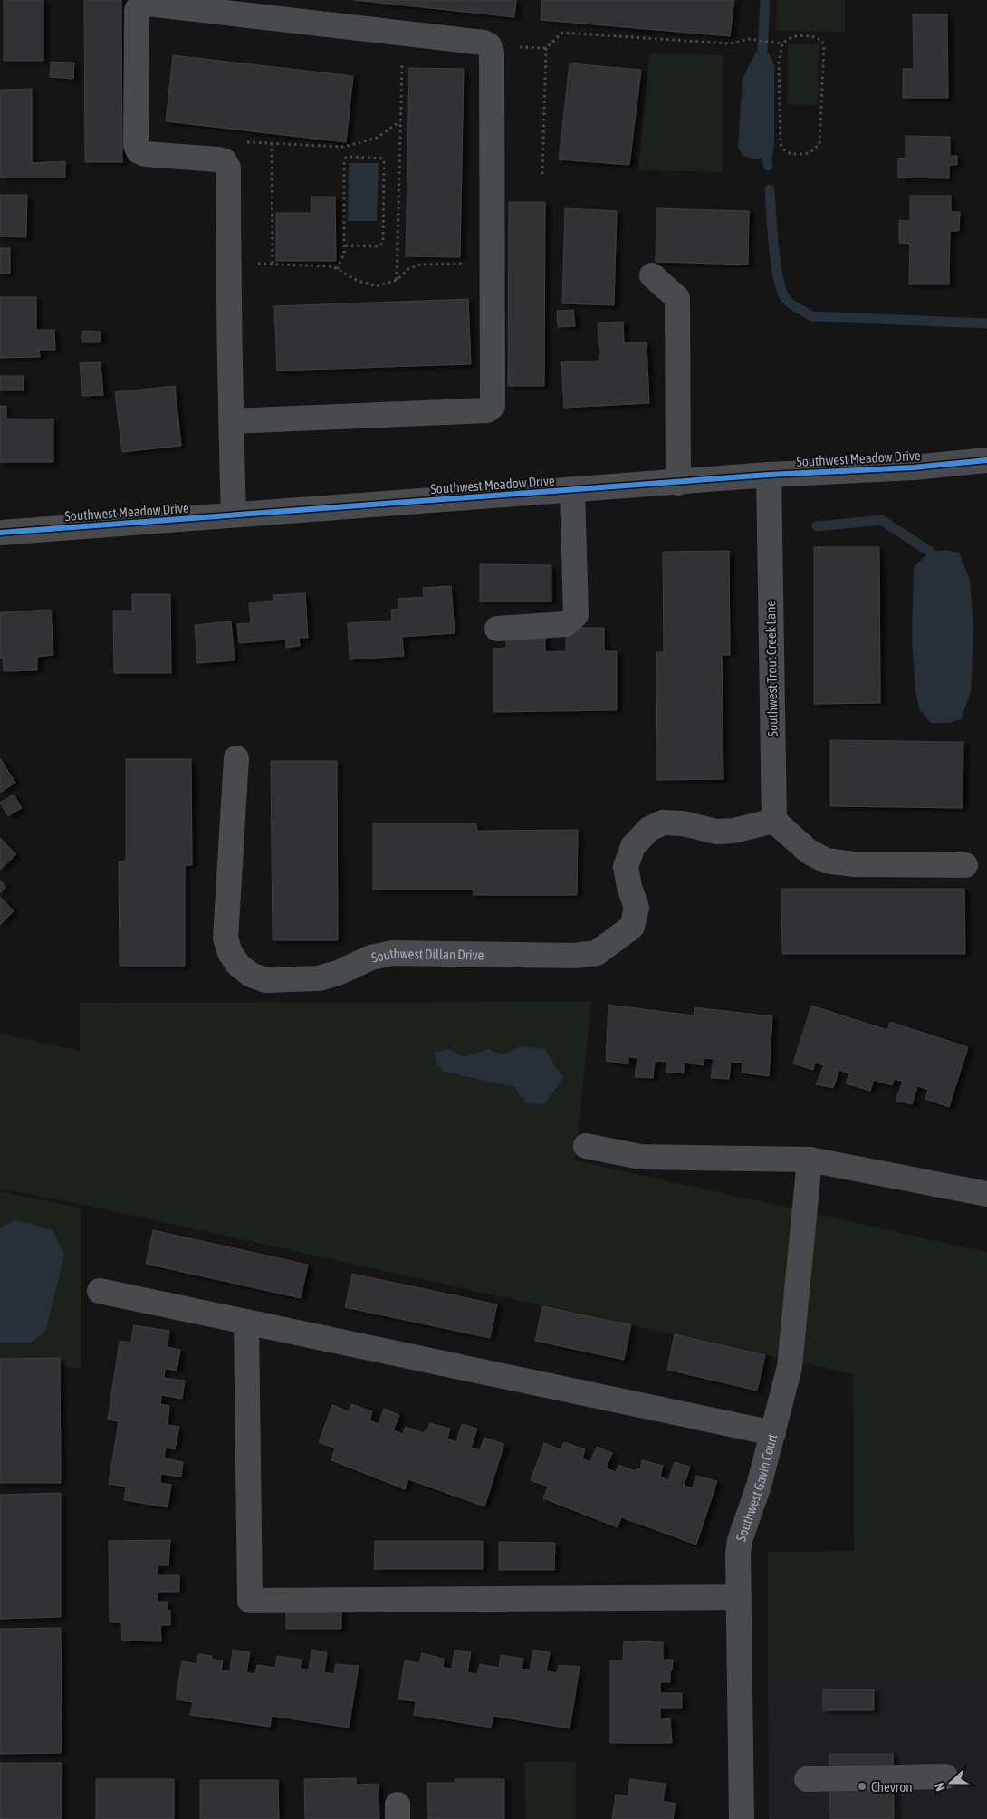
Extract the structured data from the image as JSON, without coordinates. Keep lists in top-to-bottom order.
{
  "streets": {
    "street": [
      "Southwest Meadow Drive",
      "Southwest Trout Creek Lane",
      "Southwest Dillan Drive",
      "Southwest Gavin Court"
    ]
  },
  "crossings": [
    ["Southwest Meadow Drive", "Southwest Trout Creek Lane"],
    ["Southwest Trout Creek Lane", "Southwest Dillan Drive"]
  ],
  "places": ["Chevron"],
  "north": "left"
}
